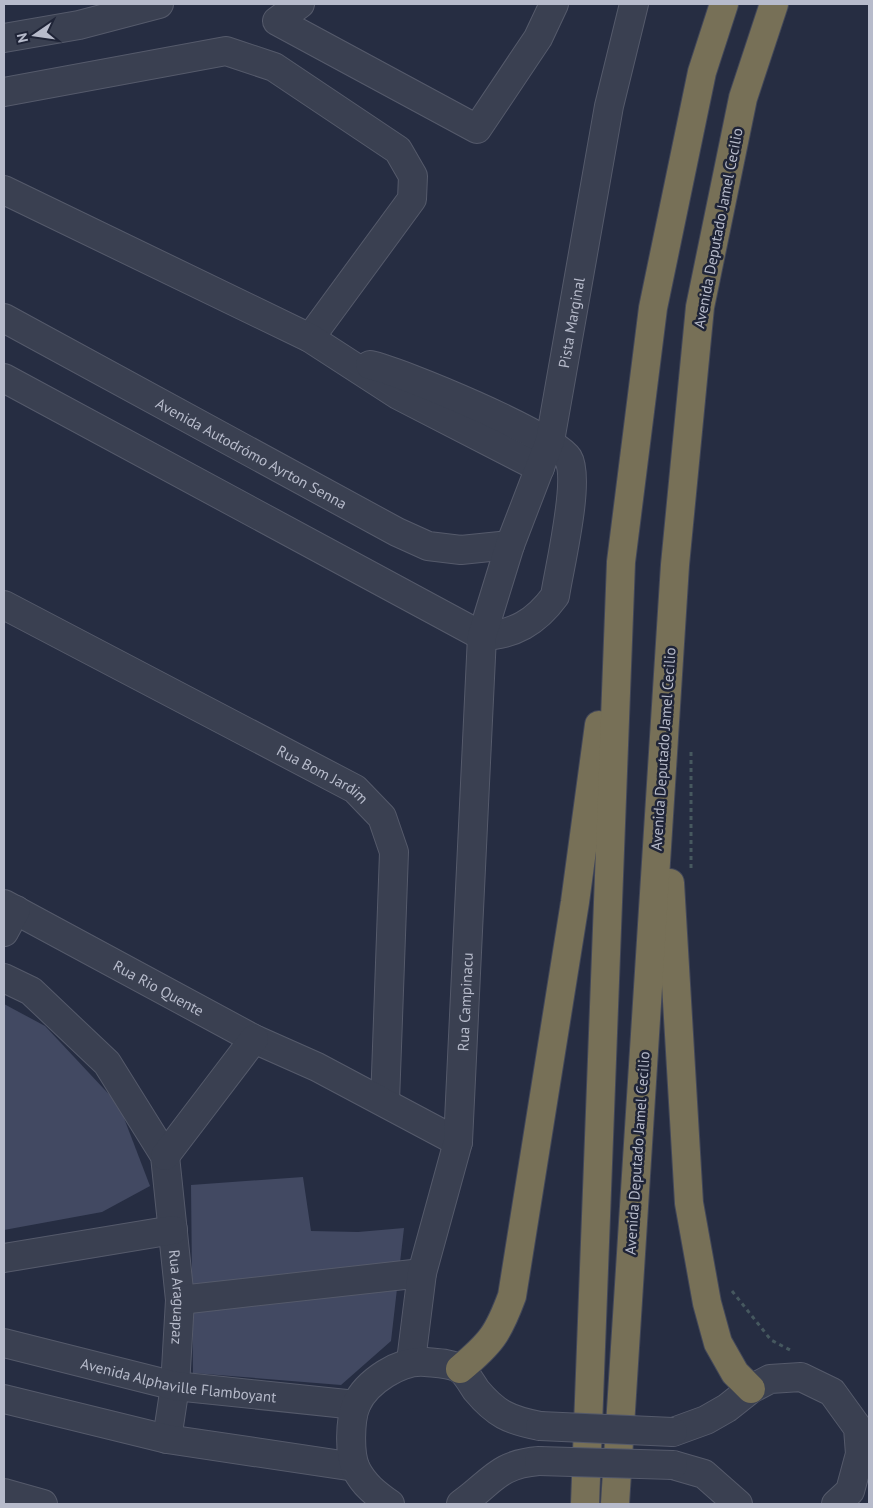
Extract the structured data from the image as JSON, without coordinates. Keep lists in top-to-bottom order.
{
  "streets": {
    "highway": ["Avenida Deputado Jamel Cecilio"],
    "street": [
      "Pista Marginal",
      "Avenida Autodrómo Ayrton Senna",
      "Rua Bom Jardim",
      "Rua Rio Quente",
      "Rua Campinacu",
      "Rua Araguapaz",
      "Avenida Alphaville Flamboyant"
    ]
  },
  "crossings": [
    ["Pista Marginal", "Avenida Autodrómo Ayrton Senna"],
    ["Pista Marginal", "Rua Campinacu"],
    ["Rua Bom Jardim", "Rua Rio Quente"],
    ["Rua Rio Quente", "Rua Campinacu"],
    ["Rua Araguapaz", "Avenida Alphaville Flamboyant"]
  ],
  "north": "left"
}
